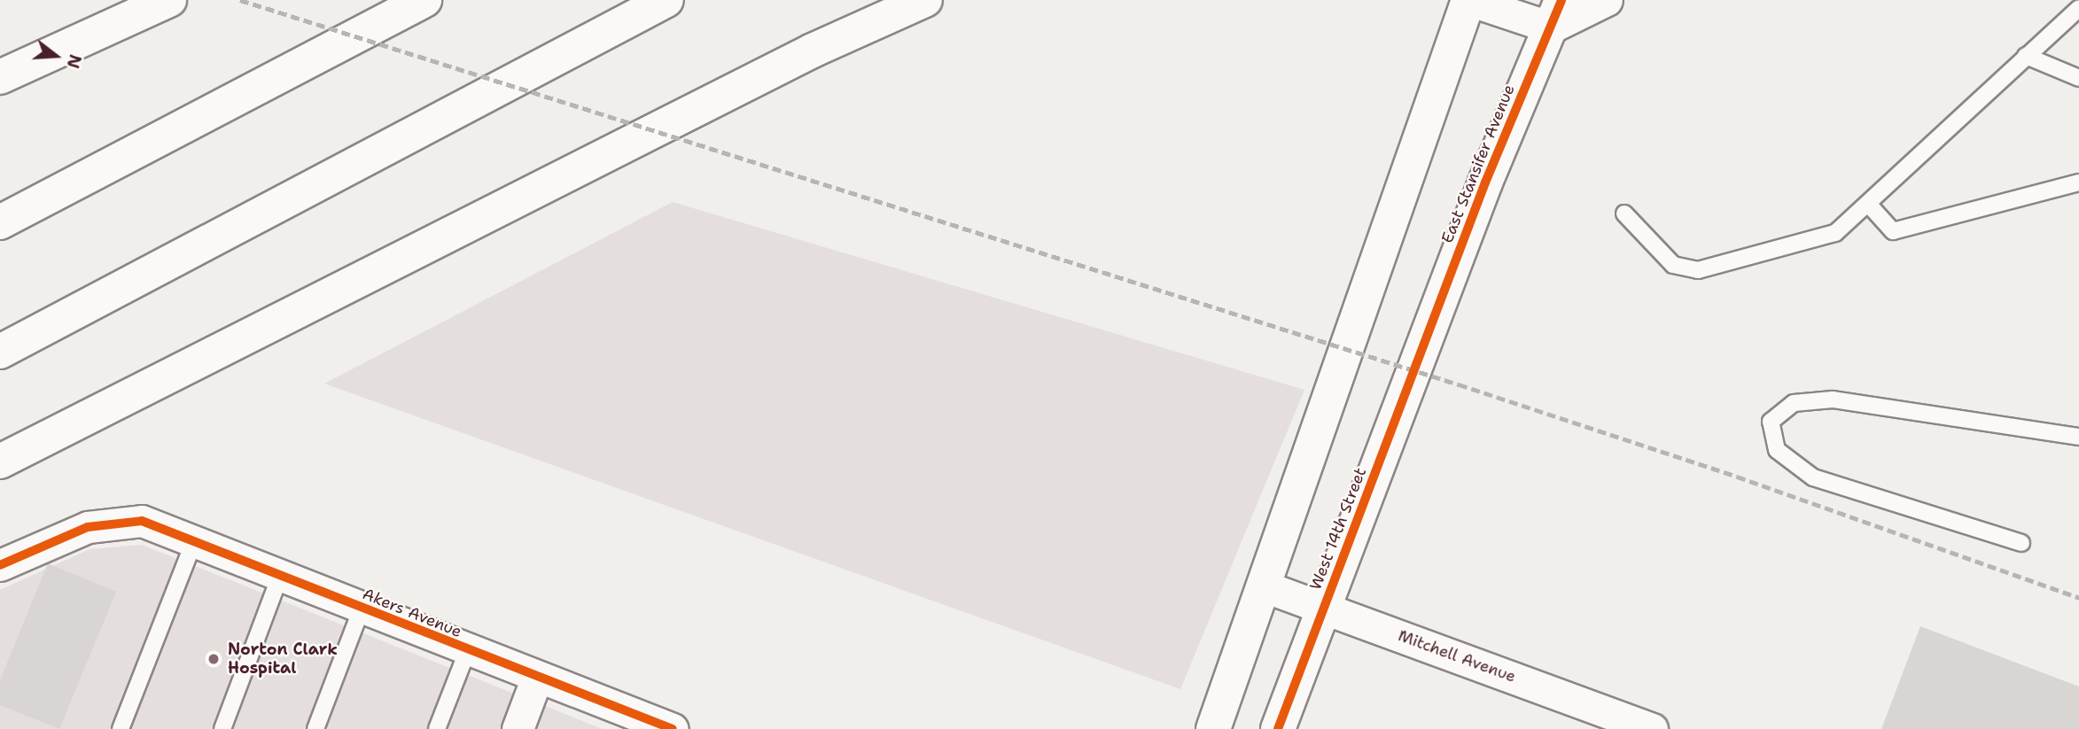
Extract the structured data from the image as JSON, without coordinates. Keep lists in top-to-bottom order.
{
  "streets": {
    "main road": ["East Stansifer Avenue", "West 14th Street"],
    "street": ["Akers Avenue", "Mitchell Avenue"]
  },
  "crossings": [
    ["East Stansifer Avenue", "West 14th Street"],
    ["West 14th Street", "Mitchell Avenue"]
  ],
  "places": ["Norton Clark Hospital"],
  "north": "right"
}
